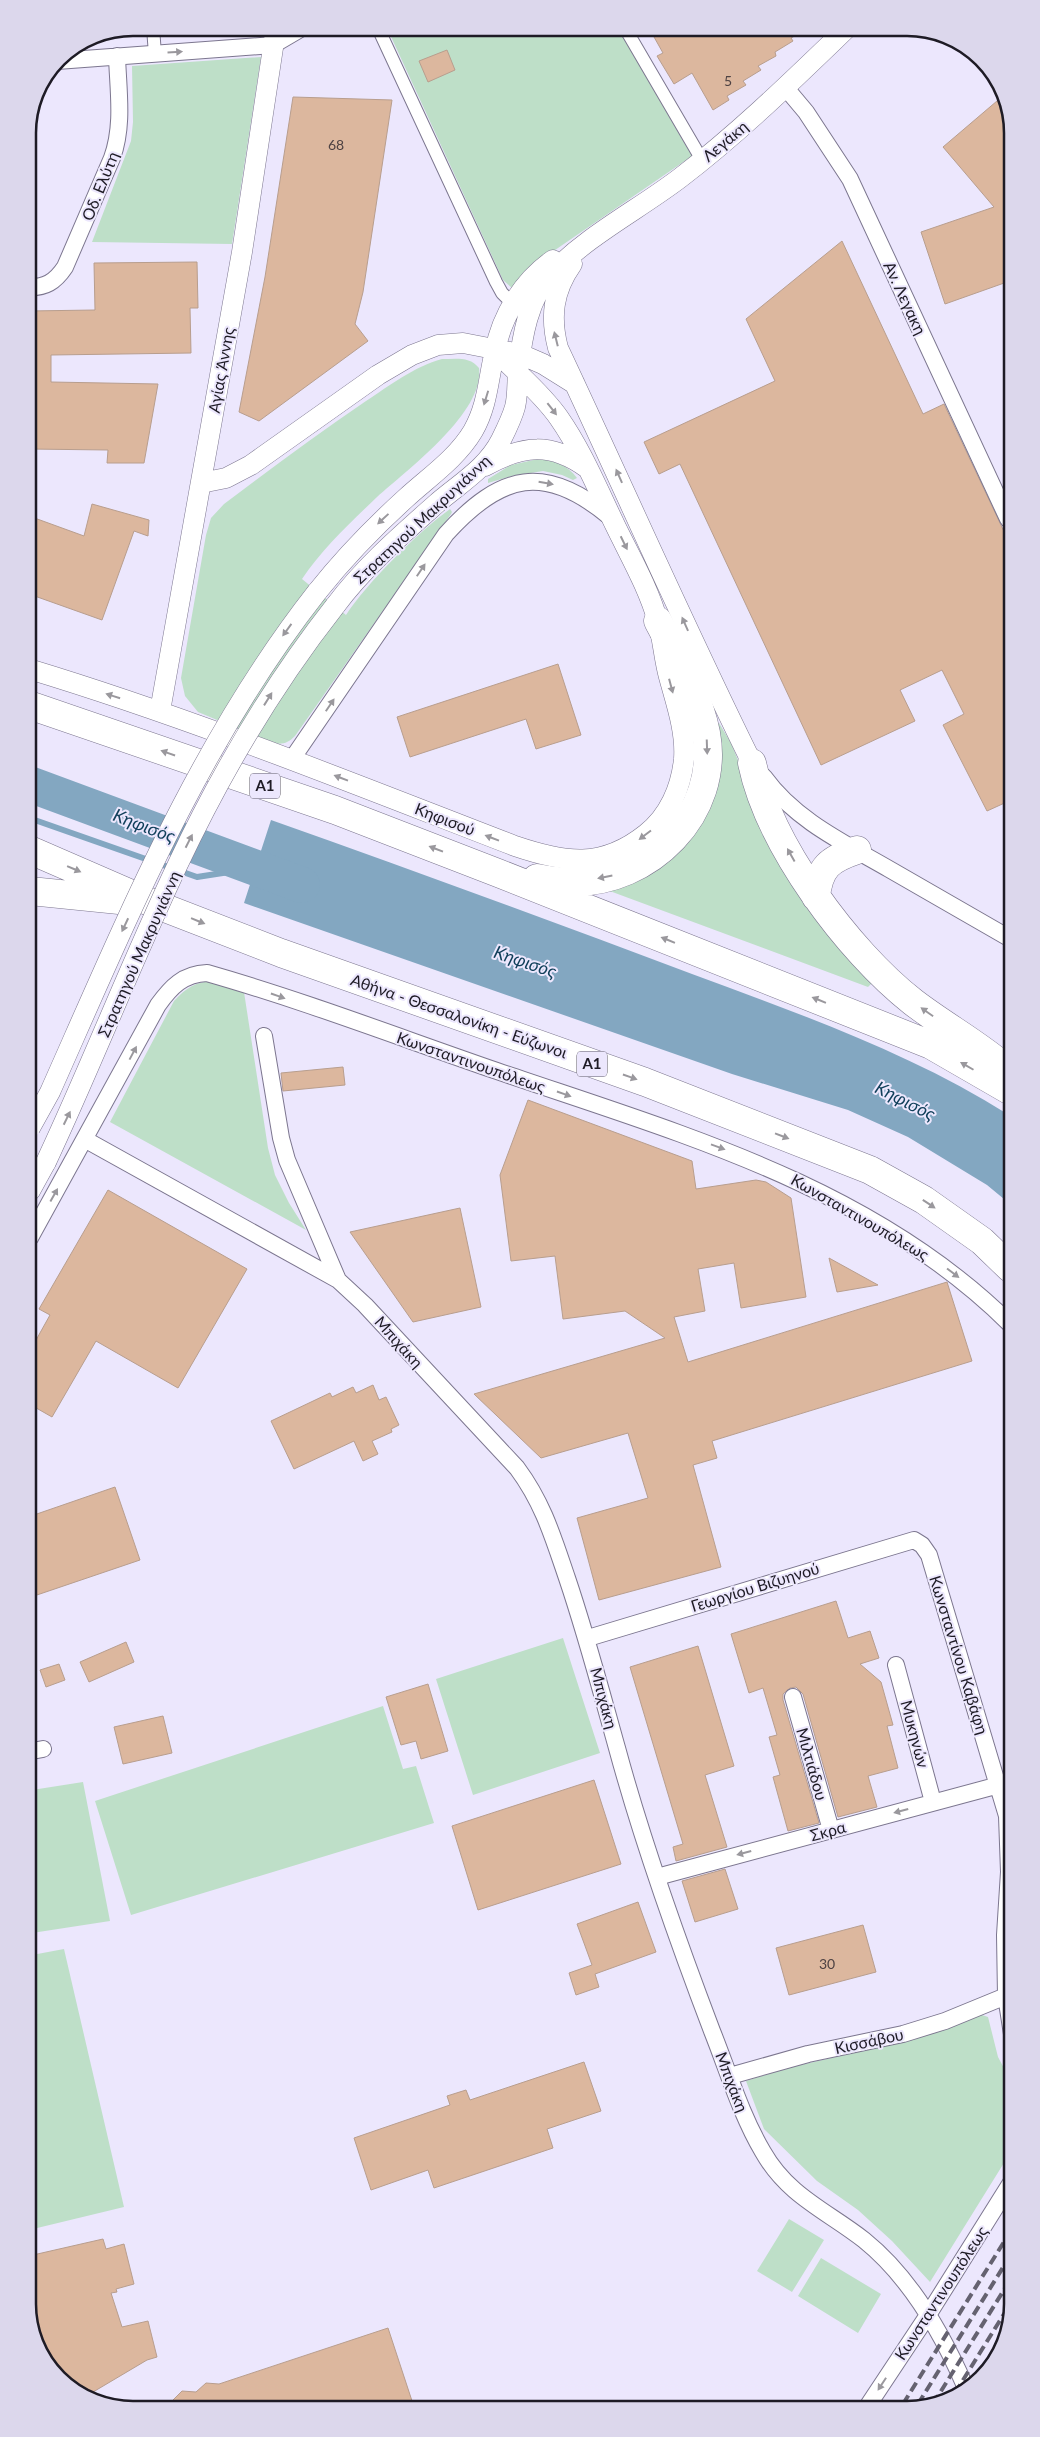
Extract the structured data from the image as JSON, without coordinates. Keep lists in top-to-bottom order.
{
  "streets": {
    "highway": ["Α1", "Αθήνα - Θεσσαλονίκη - Εύζωνοι"],
    "street": [
      "Λεγάκη",
      "Οδ. Ελύτη",
      "Αν. Λεγακη",
      "Αγίας Άννης",
      "Στρατηγού Μακρυγιάννη",
      "Κηφισού",
      "Κωνσταντινουπόλεως",
      "Μπιχάκη",
      "Γεωργίου Βιζυηνού",
      "Κωνσταντίνου Καβάφη",
      "Μυκηνών",
      "Μιλτιάδου",
      "Σκρα",
      "Κισσάβου"
    ]
  },
  "crossings": [
    ["Λεγάκη", "Αν. Λεγακη"],
    ["Λεγάκη", "Στρατηγού Μακρυγιάννη"],
    ["Αγίας Άννης", "Κηφισού"],
    ["Στρατηγού Μακρυγιάννη", "Κηφισού"],
    ["Κωνσταντινουπόλεως", "Μπιχάκη"],
    ["Μπιχάκη", "Γεωργίου Βιζυηνού"],
    ["Μπιχάκη", "Σκρα"],
    ["Μπιχάκη", "Κισσάβου"],
    ["Γεωργίου Βιζυηνού", "Κωνσταντίνου Καβάφη"],
    ["Κωνσταντίνου Καβάφη", "Σκρα"],
    ["Μυκηνών", "Σκρα"],
    ["Μιλτιάδου", "Σκρα"]
  ],
  "one_way": ["Σκρα"],
  "water": ["Κηφισός"],
  "house_numbers": ["5", "68", "30"]
}
